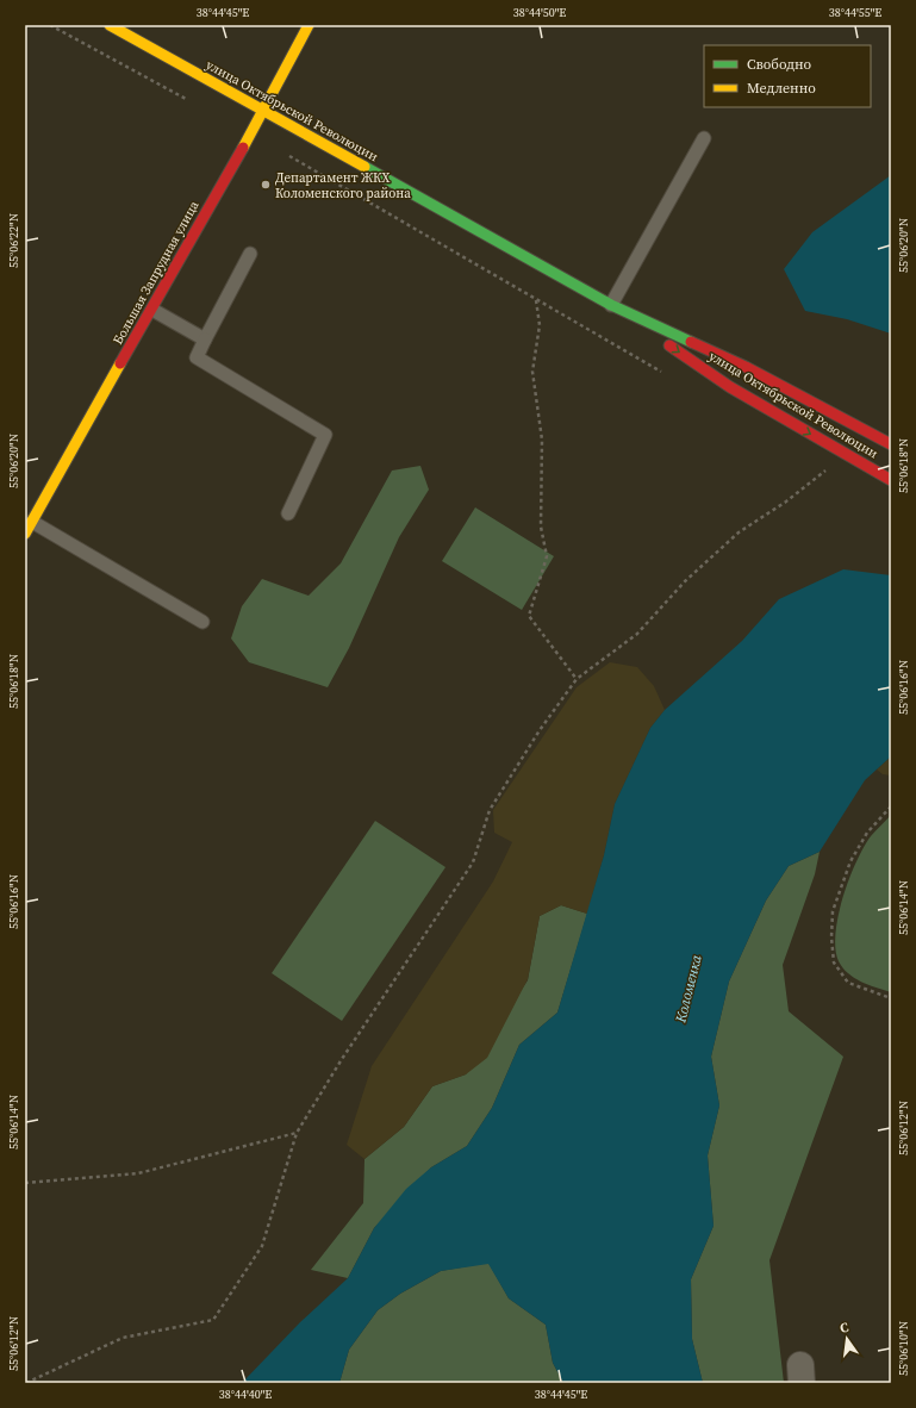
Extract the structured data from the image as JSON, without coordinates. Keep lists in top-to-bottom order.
{
  "streets": {
    "main road": ["улица Октябрьской Революции", "Большая Запрудная улица"]
  },
  "crossings": [
    ["улица Октябрьской Революции", "Большая Запрудная улица"]
  ],
  "water": ["Коломенка"],
  "places": ["Департамент ЖКХ Коломенского района"],
  "legend": ["Свободно", "Медленно"],
  "north": "top",
  "coordinates": [
    "38°44'45\"E",
    "38°44'50\"E",
    "38°44'55\"E",
    "55°06'22\"N",
    "55°06'20\"N",
    "55°06'18\"N",
    "55°06'16\"N",
    "55°06'14\"N",
    "55°06'12\"N",
    "55°06'10\"N",
    "38°44'40\"E"
  ]
}
